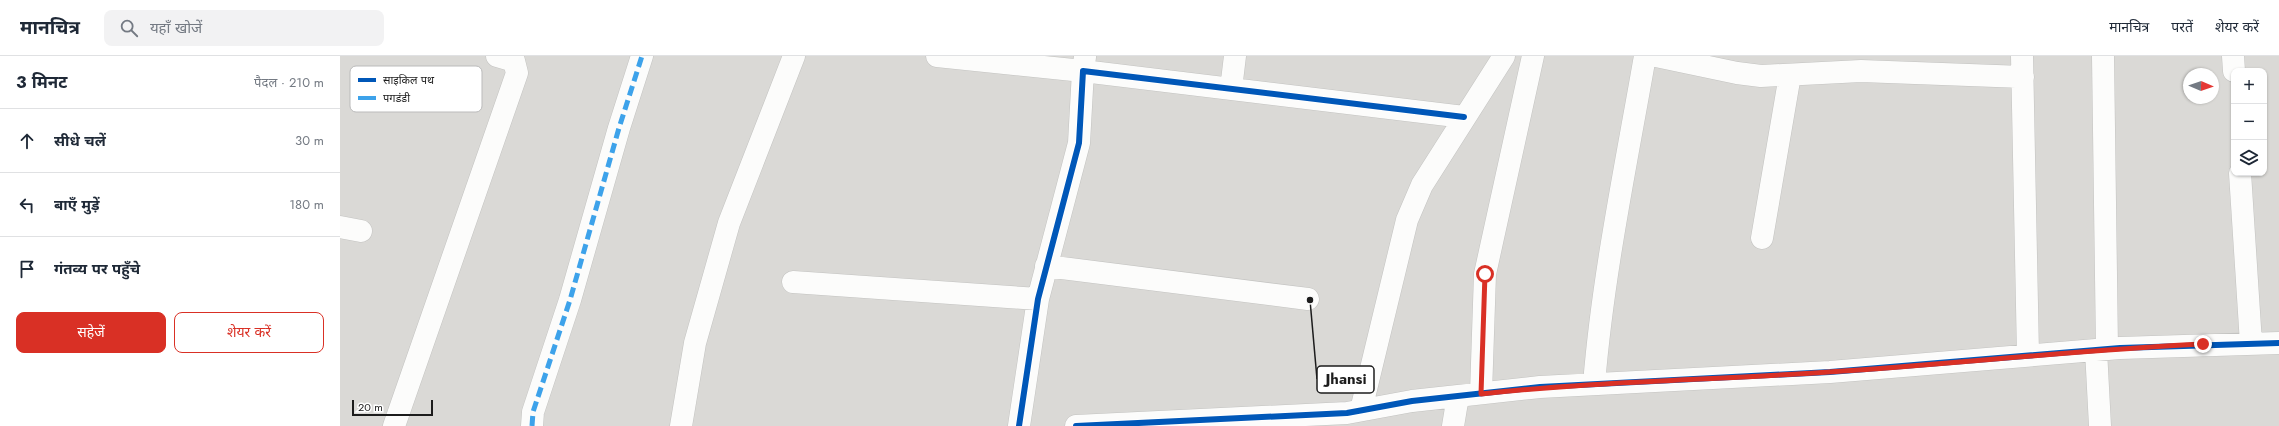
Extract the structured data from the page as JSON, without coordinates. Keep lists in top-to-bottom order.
{
  "places": ["Jhansi"],
  "legend": ["साइकिल पथ", "पगडंडी"],
  "scale_bar": "20 m",
  "north": "right",
  "page": {
    "header": "मानचित्र",
    "search": "यहाँ खोजें",
    "nav": ["मानचित्र", "परतें", "शेयर करें"],
    "heading": ["3 मिनट", "पैदल · 210 m"],
    "map_buttons": ["+", "−"],
    "list": [
      ["सीधे चलें", "30 m"],
      ["बाएँ मुड़ें", "180 m"],
      "गंतव्य पर पहुँचे"
    ],
    "buttons": ["सहेजें", "शेयर करें"],
    "scale": "20 m"
  }
}
